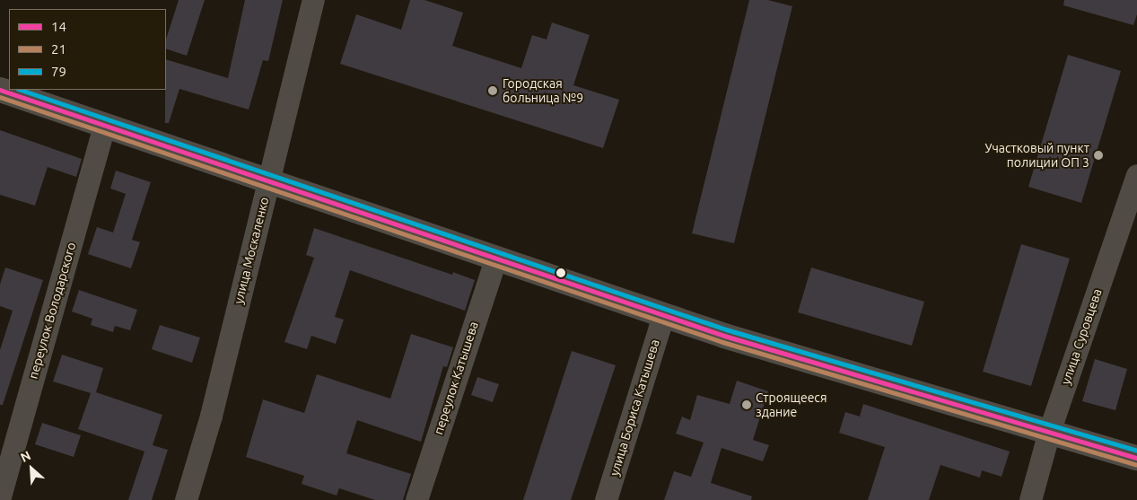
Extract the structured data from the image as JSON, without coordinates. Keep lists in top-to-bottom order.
{
  "streets": {
    "street": [
      "улица Москаленко",
      "переулок Володарского",
      "улица Суровцева",
      "переулок Катышева",
      "улица Бориса Катышева"
    ]
  },
  "places": ["Городская больница №9", "Участковый пункт полиции ОП 3", "Строящееся здание"],
  "lines": ["transit line 14", "transit line 79", "transit line 21"],
  "legend": ["14", "21", "79"],
  "north": "top left"
}
